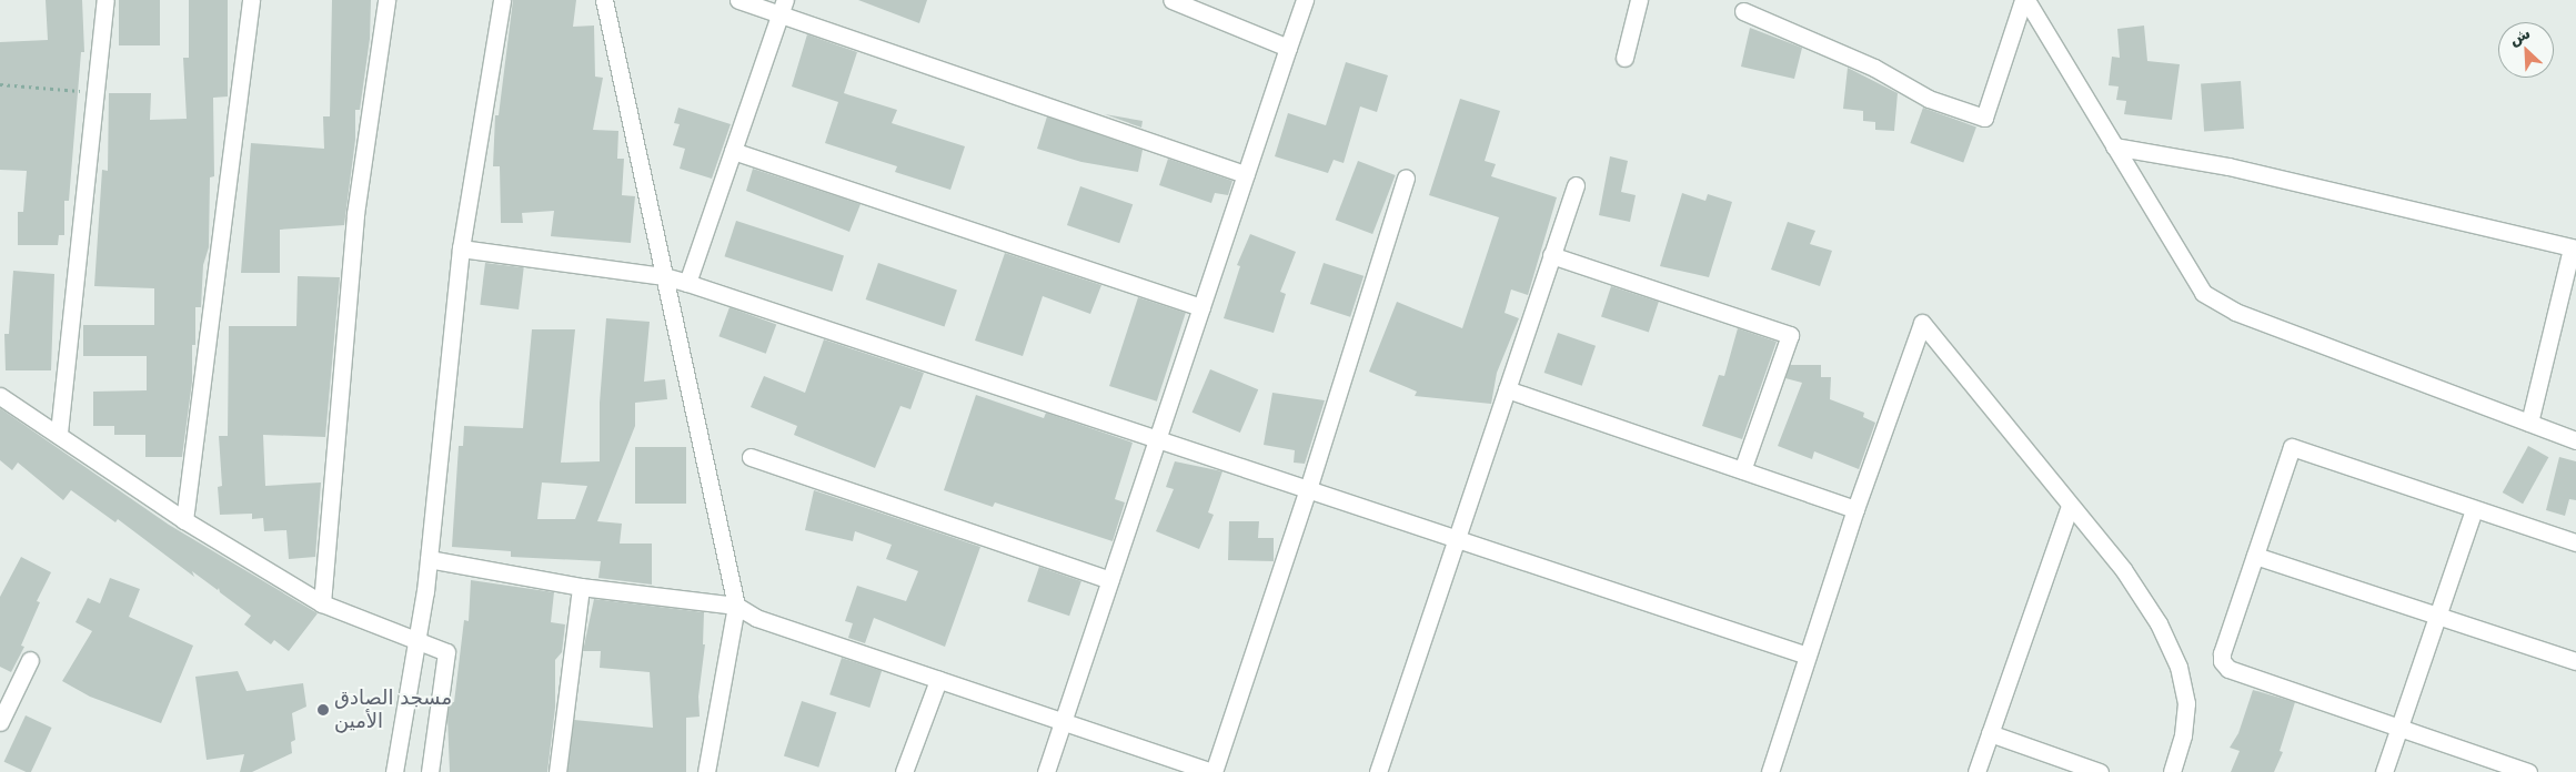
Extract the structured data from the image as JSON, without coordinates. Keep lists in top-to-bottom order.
{
  "places": ["مسجد الصادق الأمين"],
  "north": "top left"
}
